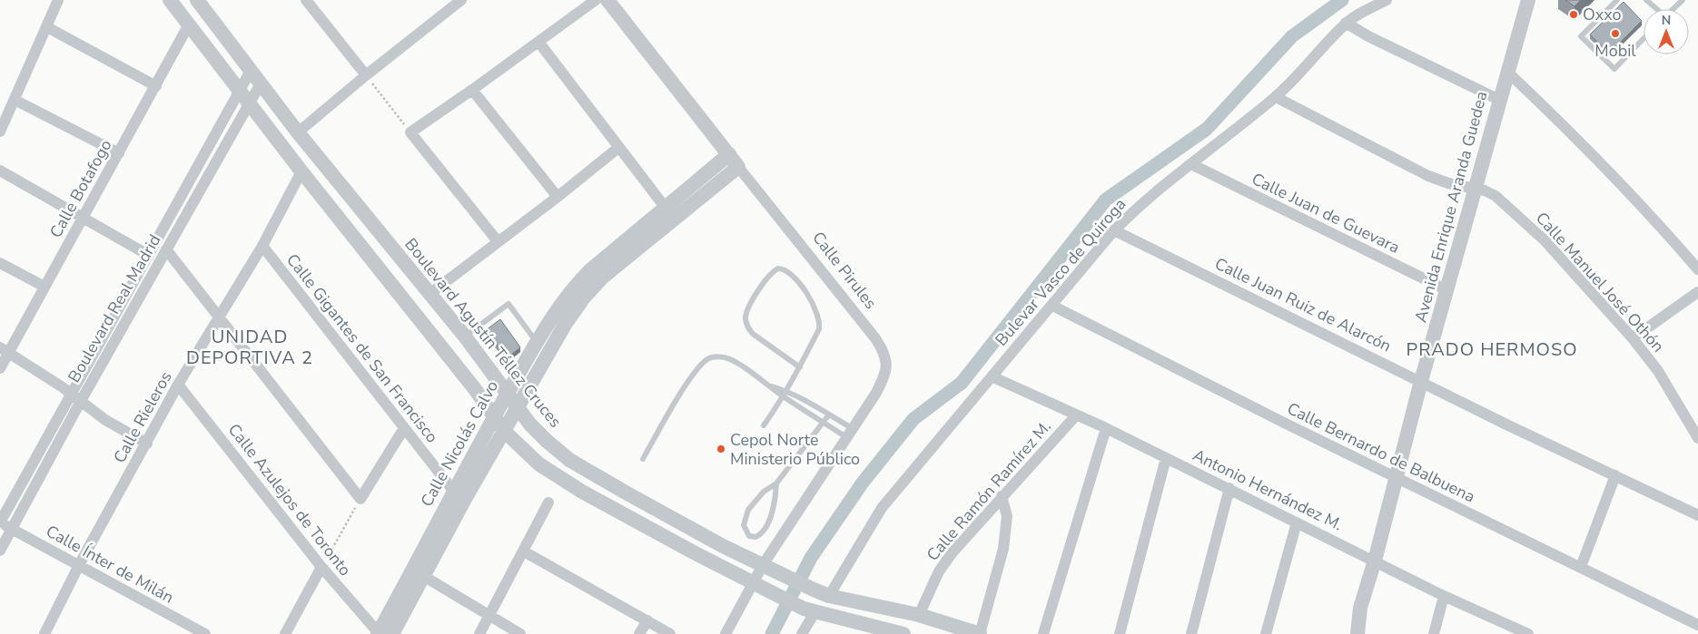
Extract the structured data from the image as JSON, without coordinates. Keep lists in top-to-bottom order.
{
  "streets": {
    "street": [
      "Calle Botafogo",
      "Avenida Enrique Aranda Guedea",
      "Calle Juan de Guevara",
      "Calle Pirules",
      "Bulevar Vasco de Quiroga",
      "Calle Manuel José Othón",
      "Calle Juan Ruiz de Alarcón",
      "Boulevard Real Madrid",
      "Boulevard Agustín Téllez Cruces",
      "Calle Gigantes de San Francisco",
      "Calle Rieleros",
      "Calle Nicolás Calvo",
      "Calle Bernardo de Balbuena",
      "Antonio Hernández M.",
      "Calle Ramón Ramírez M.",
      "Calle Azulejos de Toronto",
      "Calle Ínter de Milán"
    ]
  },
  "crossings": [
    ["Avenida Enrique Aranda Guedea", "Calle Juan de Guevara"],
    ["Avenida Enrique Aranda Guedea", "Calle Manuel José Othón"],
    ["Avenida Enrique Aranda Guedea", "Calle Juan Ruiz de Alarcón"],
    ["Avenida Enrique Aranda Guedea", "Calle Bernardo de Balbuena"],
    ["Avenida Enrique Aranda Guedea", "Antonio Hernández M."],
    ["Calle Juan de Guevara", "Bulevar Vasco de Quiroga"],
    ["Calle Pirules", "Boulevard Agustín Téllez Cruces"],
    ["Calle Pirules", "Calle Nicolás Calvo"],
    ["Bulevar Vasco de Quiroga", "Calle Manuel José Othón"],
    ["Bulevar Vasco de Quiroga", "Calle Juan Ruiz de Alarcón"],
    ["Bulevar Vasco de Quiroga", "Boulevard Agustín Téllez Cruces"],
    ["Bulevar Vasco de Quiroga", "Calle Bernardo de Balbuena"],
    ["Bulevar Vasco de Quiroga", "Antonio Hernández M."],
    ["Boulevard Real Madrid", "Boulevard Agustín Téllez Cruces"],
    ["Boulevard Real Madrid", "Calle Ínter de Milán"],
    ["Boulevard Agustín Téllez Cruces", "Calle Nicolás Calvo"],
    ["Boulevard Agustín Téllez Cruces", "Calle Ramón Ramírez M."],
    ["Calle Gigantes de San Francisco", "Calle Rieleros"],
    ["Calle Gigantes de San Francisco", "Calle Nicolás Calvo"],
    ["Calle Rieleros", "Calle Azulejos de Toronto"],
    ["Calle Rieleros", "Calle Ínter de Milán"],
    ["Calle Nicolás Calvo", "Calle Azulejos de Toronto"],
    ["Antonio Hernández M.", "Calle Ramón Ramírez M."]
  ],
  "districts": ["UNIDAD DEPORTIVA 2", "PRADO HERMOSO"],
  "places": ["Oxxo", "Mobil", "Cepol Norte Ministerio Público"],
  "north": "top"
}
